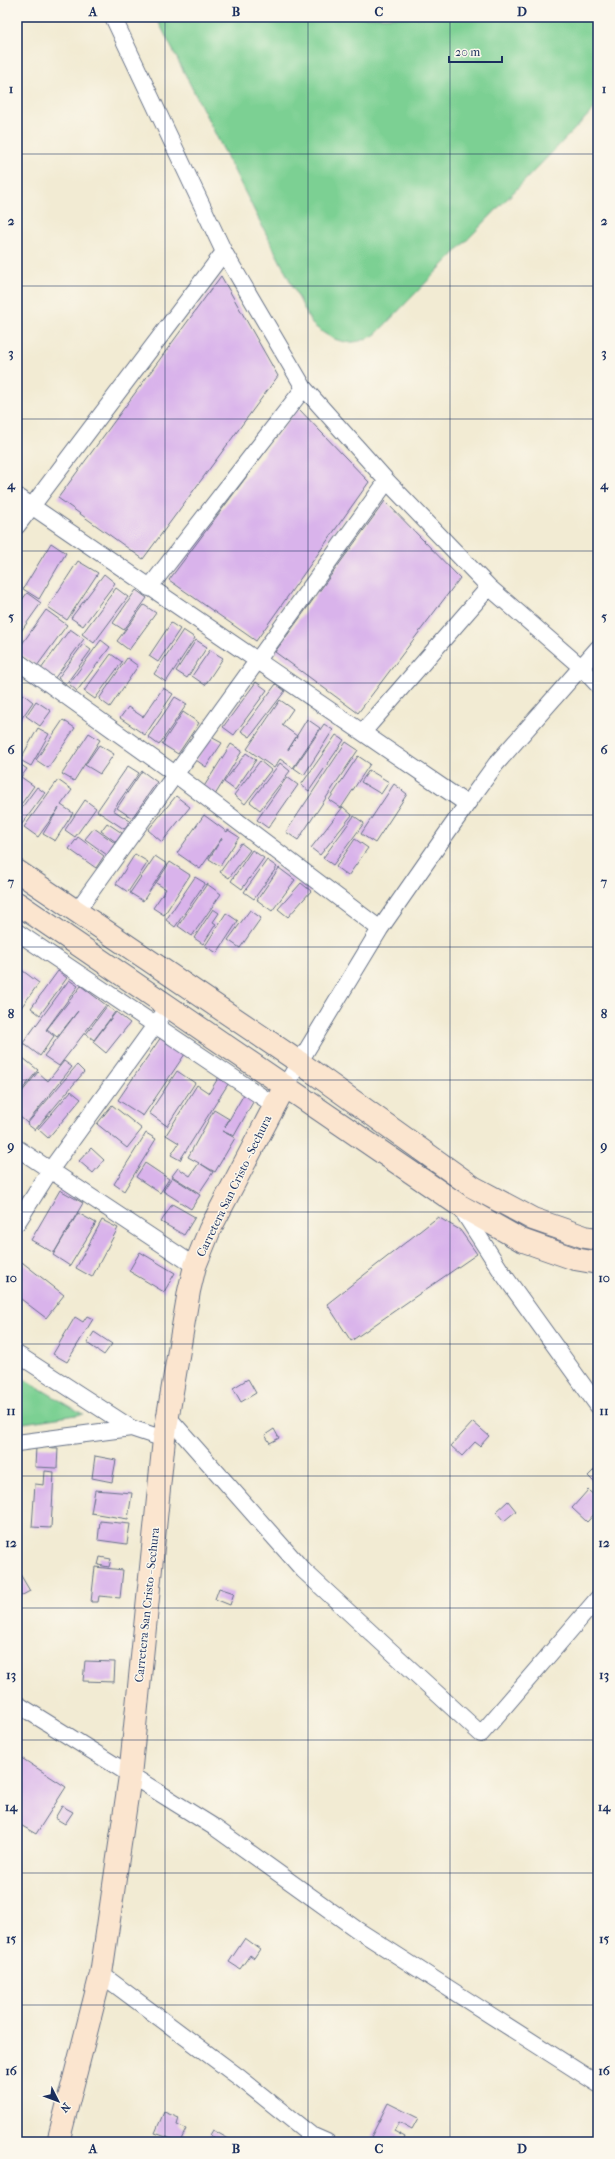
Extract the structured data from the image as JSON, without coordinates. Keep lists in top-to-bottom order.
{
  "streets": {
    "main road": ["Carretera San Cristo - Sechura"]
  },
  "scale_bar": "20 m",
  "north": "bottom right",
  "grid": {
    "columns": [
      "A",
      "B",
      "C",
      "D"
    ],
    "rows": [
      "1",
      "2",
      "3",
      "4",
      "5",
      "6",
      "7",
      "8",
      "9",
      "10",
      "11",
      "12",
      "13",
      "14",
      "15",
      "16"
    ]
  }
}
